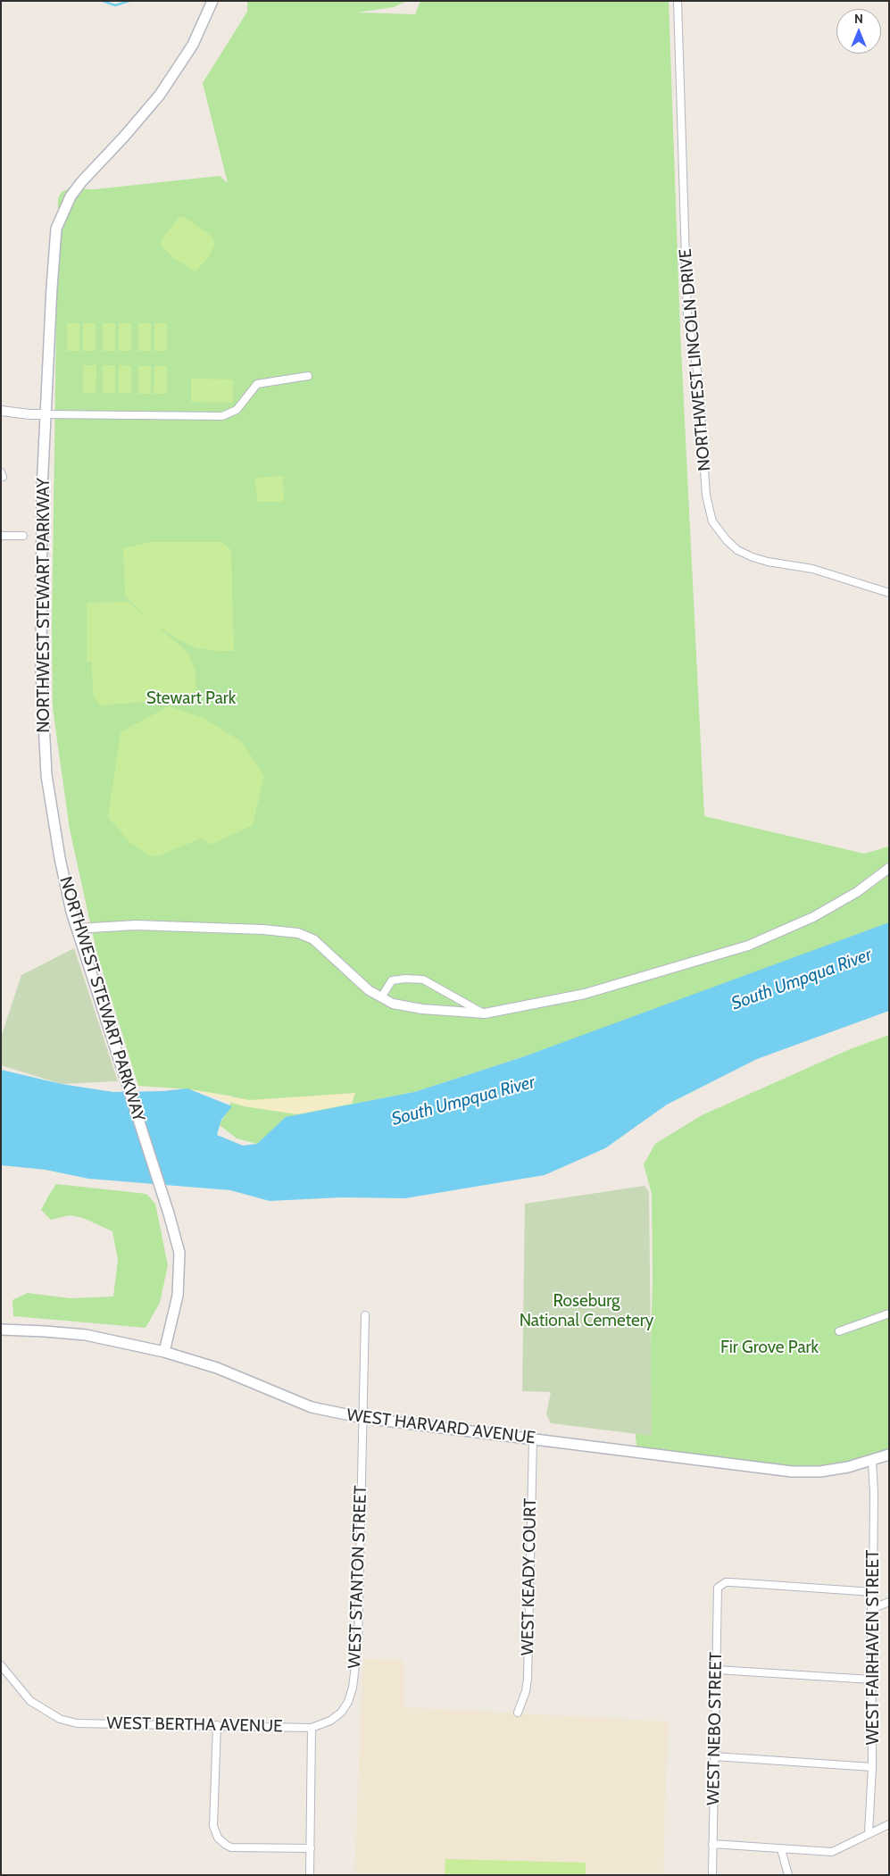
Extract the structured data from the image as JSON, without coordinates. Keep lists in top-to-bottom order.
{
  "streets": {
    "main road": ["NORTHWEST STEWART PARKWAY", "WEST HARVARD AVENUE"],
    "street": [
      "NORTHWEST LINCOLN DRIVE",
      "WEST STANTON STREET",
      "WEST KEADY COURT",
      "WEST FAIRHAVEN STREET",
      "WEST BERTHA AVENUE",
      "WEST NEBO STREET"
    ]
  },
  "crossings": [
    ["NORTHWEST STEWART PARKWAY", "WEST HARVARD AVENUE"],
    ["WEST HARVARD AVENUE", "WEST STANTON STREET"],
    ["WEST HARVARD AVENUE", "WEST KEADY COURT"],
    ["WEST HARVARD AVENUE", "WEST FAIRHAVEN STREET"],
    ["WEST STANTON STREET", "WEST BERTHA AVENUE"],
    ["WEST FAIRHAVEN STREET", "WEST NEBO STREET"]
  ],
  "water": ["South Umpqua River"],
  "parks": ["Stewart Park", "Roseburg National Cemetery", "Fir Grove Park"],
  "north": "top"
}
